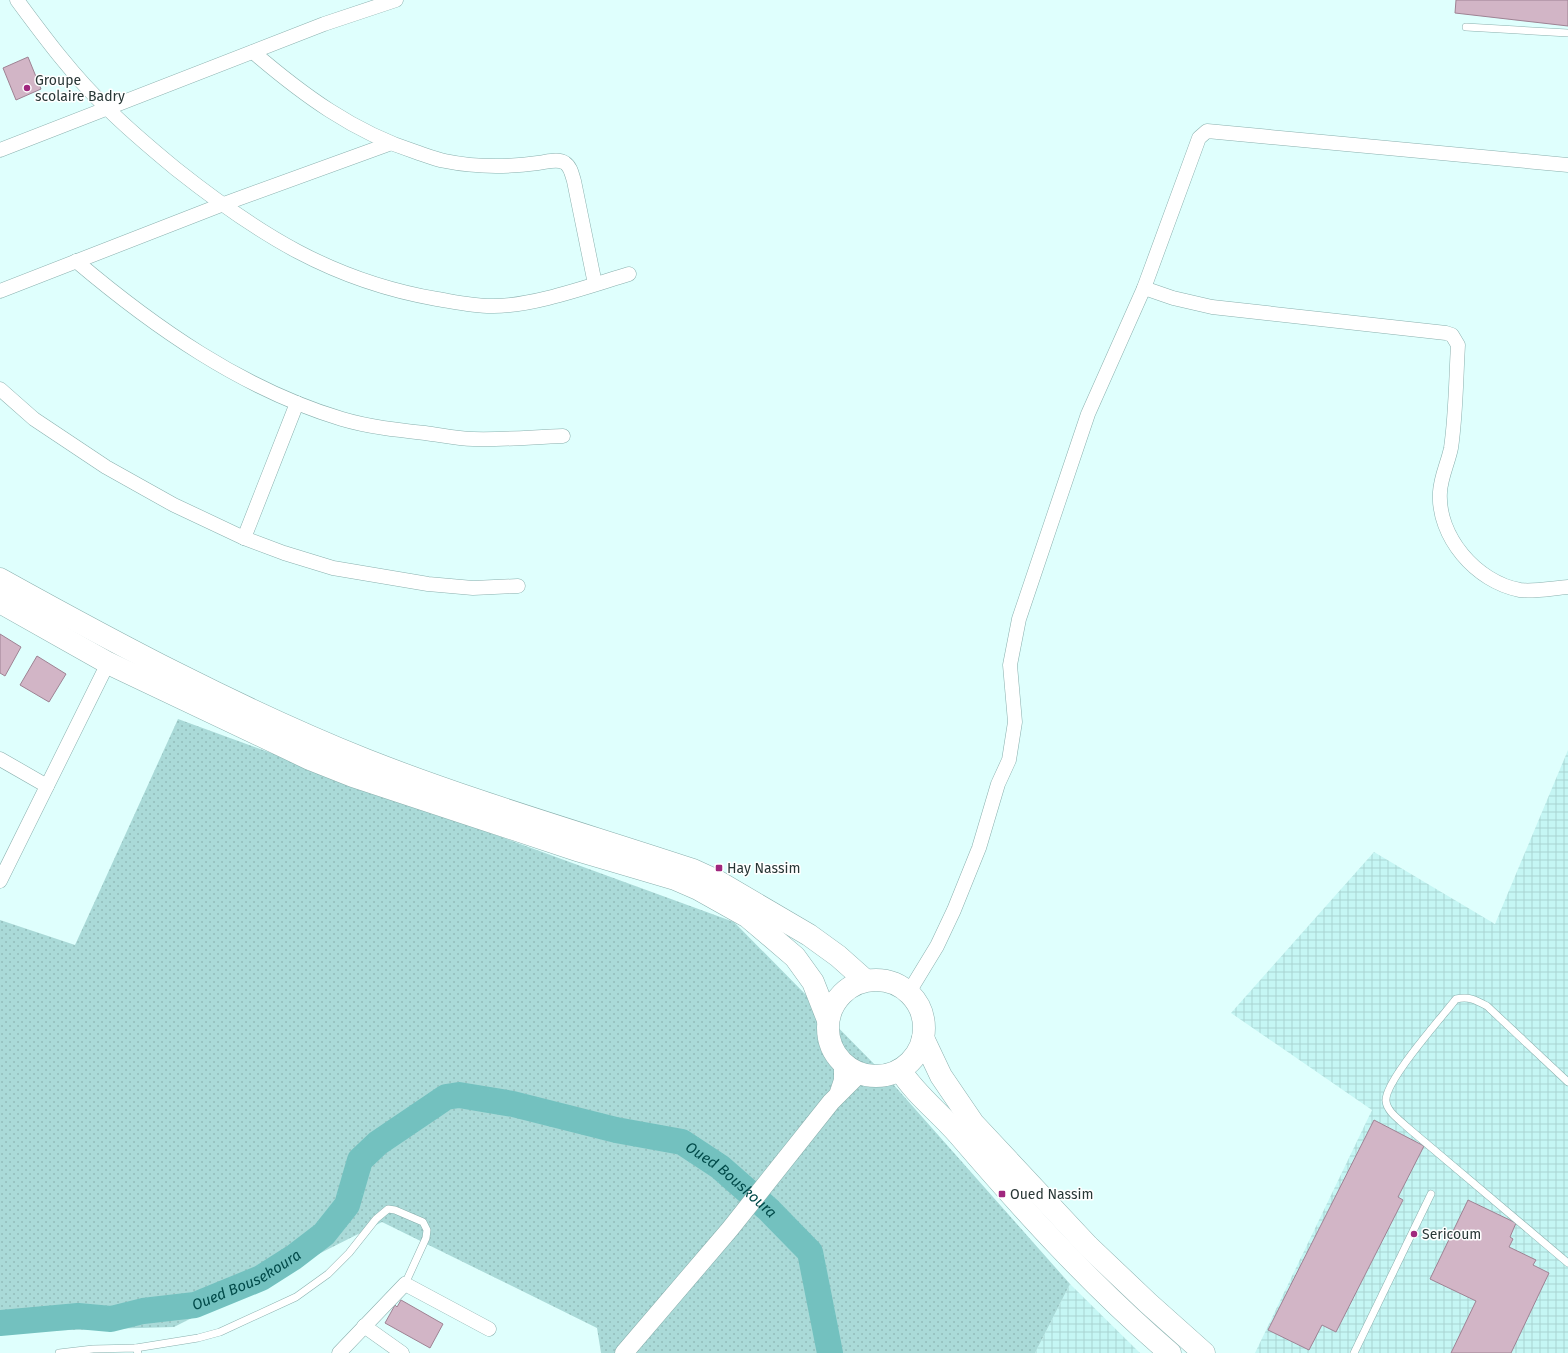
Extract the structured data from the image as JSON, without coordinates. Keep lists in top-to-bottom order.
{
  "water": ["Oued Bouskoura", "Oued Bousekoura"],
  "places": {
    "other": ["Groupe scolaire Badry", "Sericoum"],
    "transit": ["Hay Nassim", "Oued Nassim"]
  }
}
